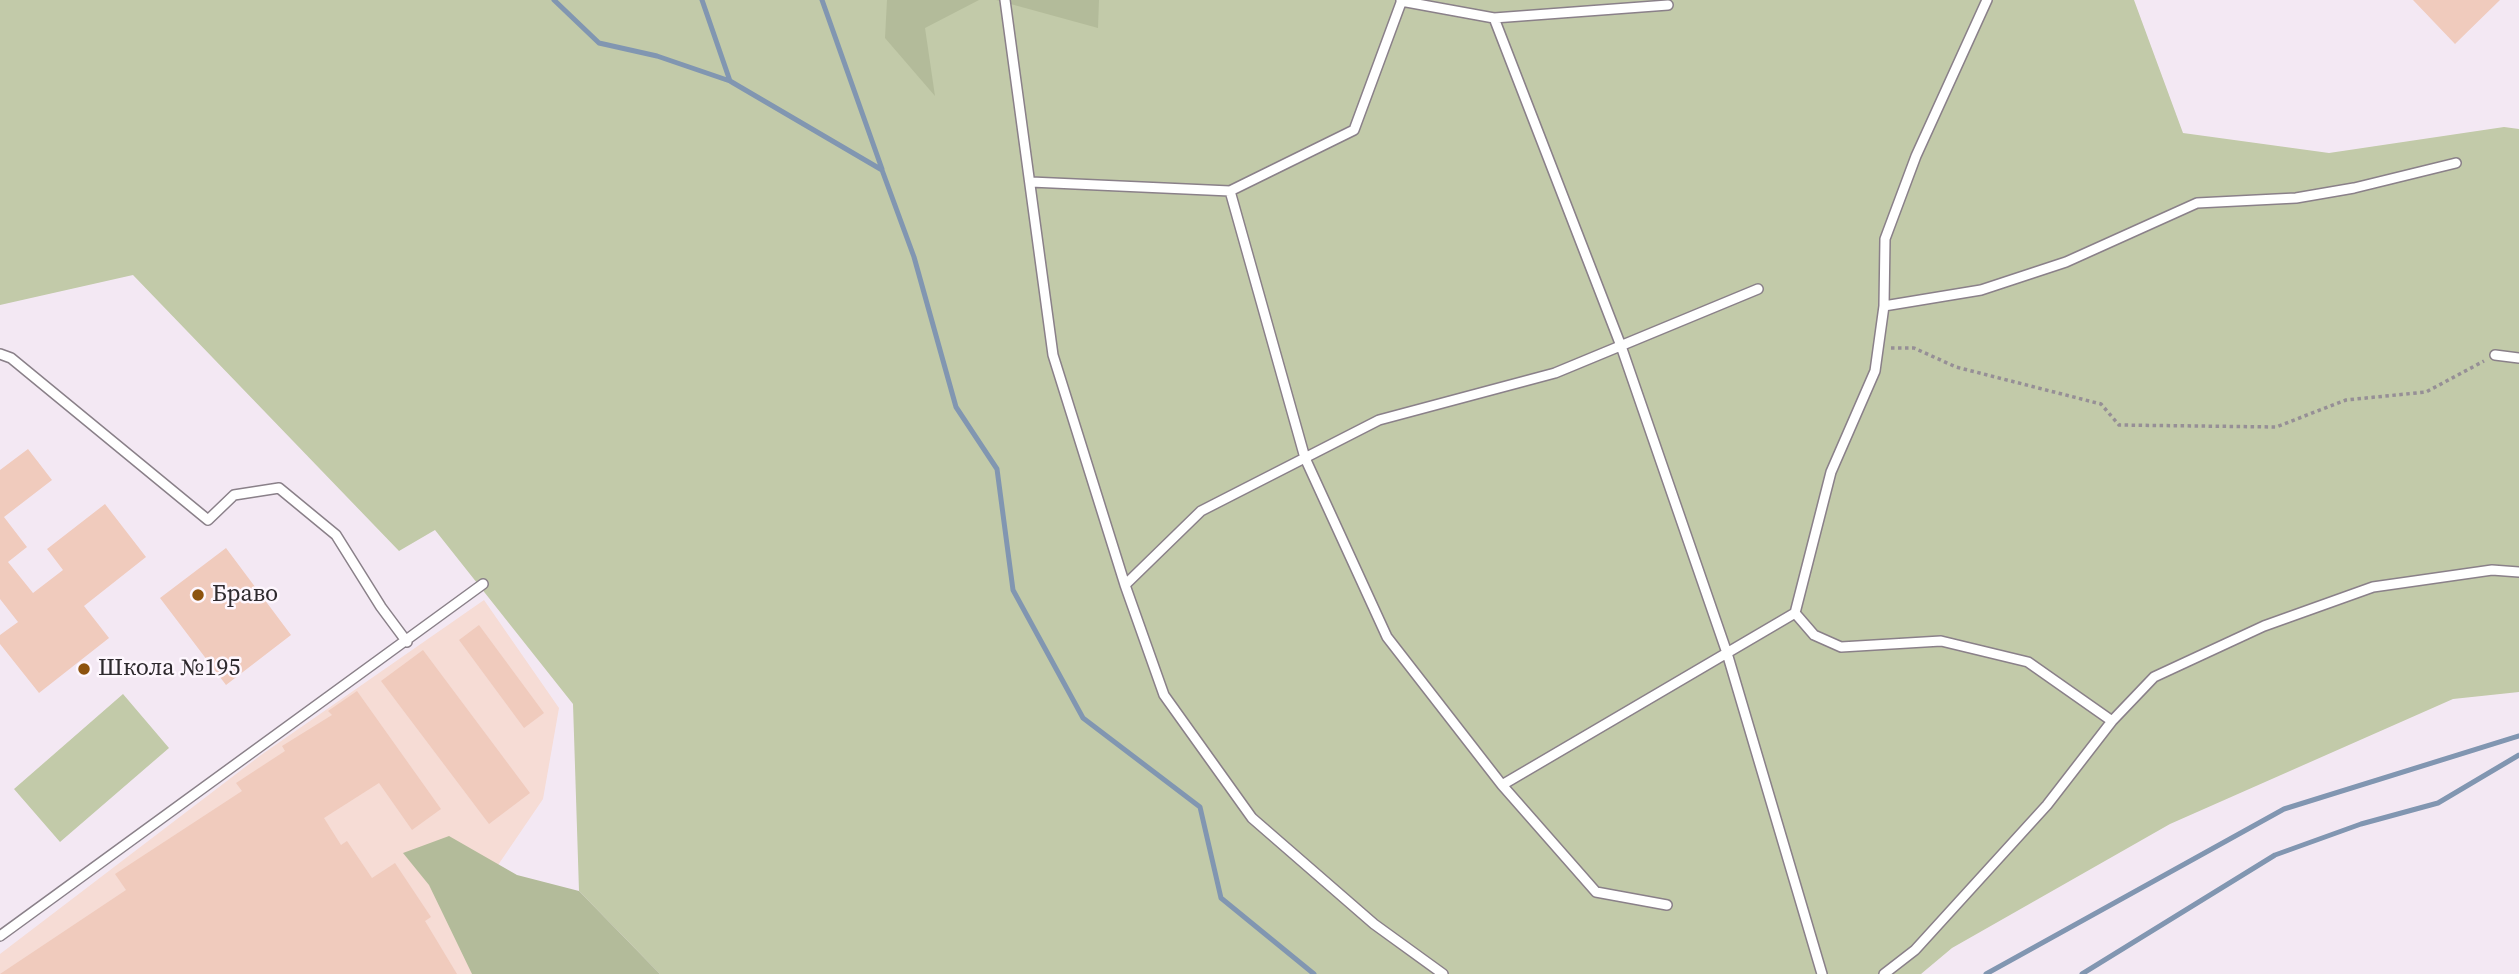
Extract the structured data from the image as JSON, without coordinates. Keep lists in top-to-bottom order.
{
  "places": ["Браво", "Школа №195"]
}
